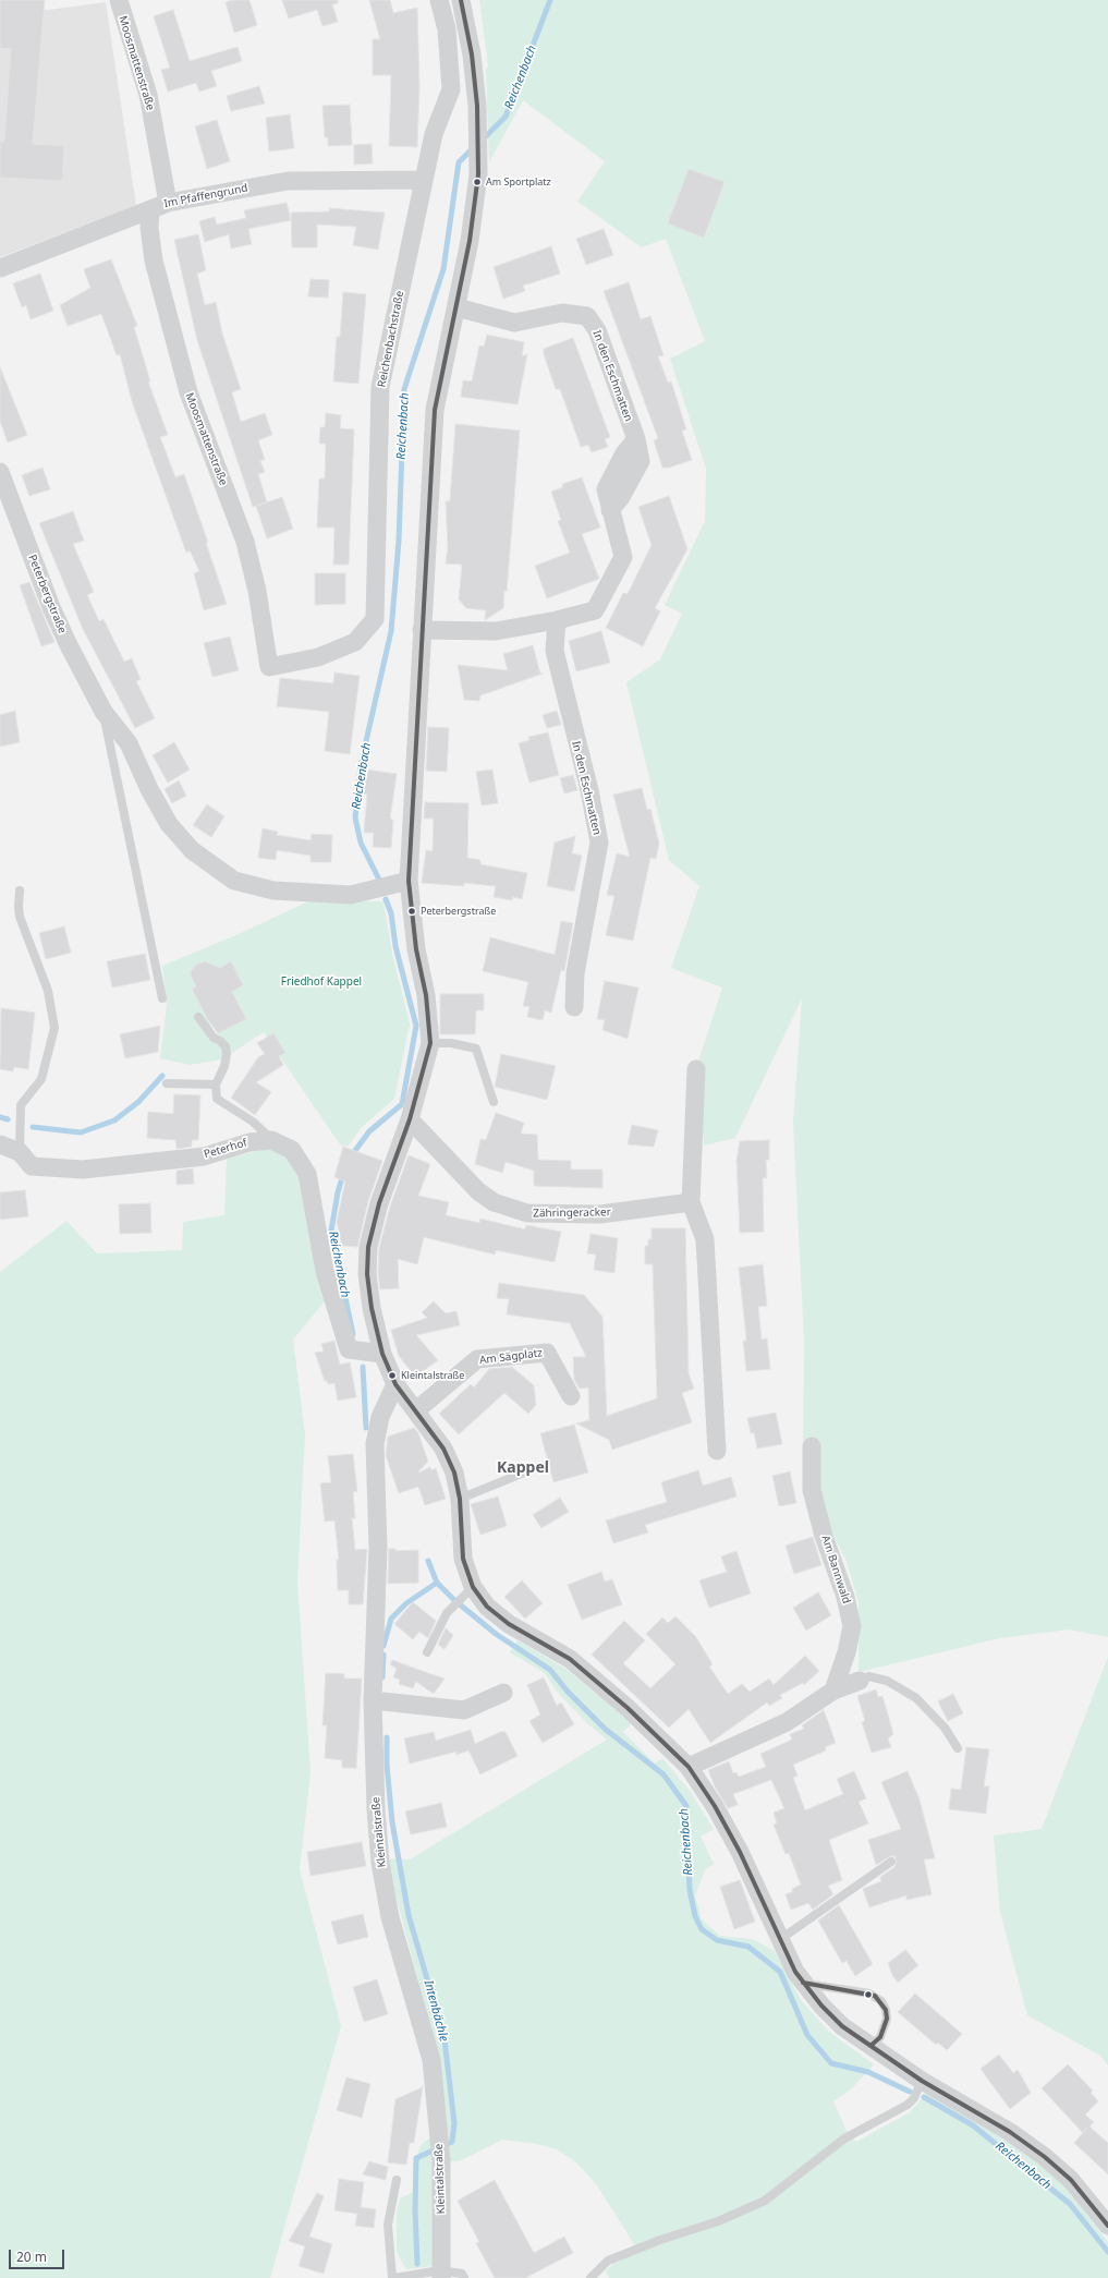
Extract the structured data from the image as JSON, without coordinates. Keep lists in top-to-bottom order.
{
  "streets": {
    "street": [
      "Moosmattenstraße",
      "Im Pfaffengrund",
      "Reichenbachstraße",
      "In den Eschmatten",
      "Peterbergstraße",
      "Peterhof",
      "Zähringeracker",
      "Am Sägplatz",
      "Am Bannwald",
      "Kleintalstraße"
    ]
  },
  "crossings": [
    ["Moosmattenstraße", "Im Pfaffengrund"],
    ["Moosmattenstraße", "Reichenbachstraße"],
    ["Im Pfaffengrund", "Reichenbachstraße"]
  ],
  "districts": ["Kappel"],
  "water": ["Reichenbach", "Intenbächle"],
  "parks": ["Friedhof Kappel"],
  "places": ["Am Sportplatz", "Peterbergstraße", "Kleintalstraße"],
  "scale_bar": "20 m"
}
